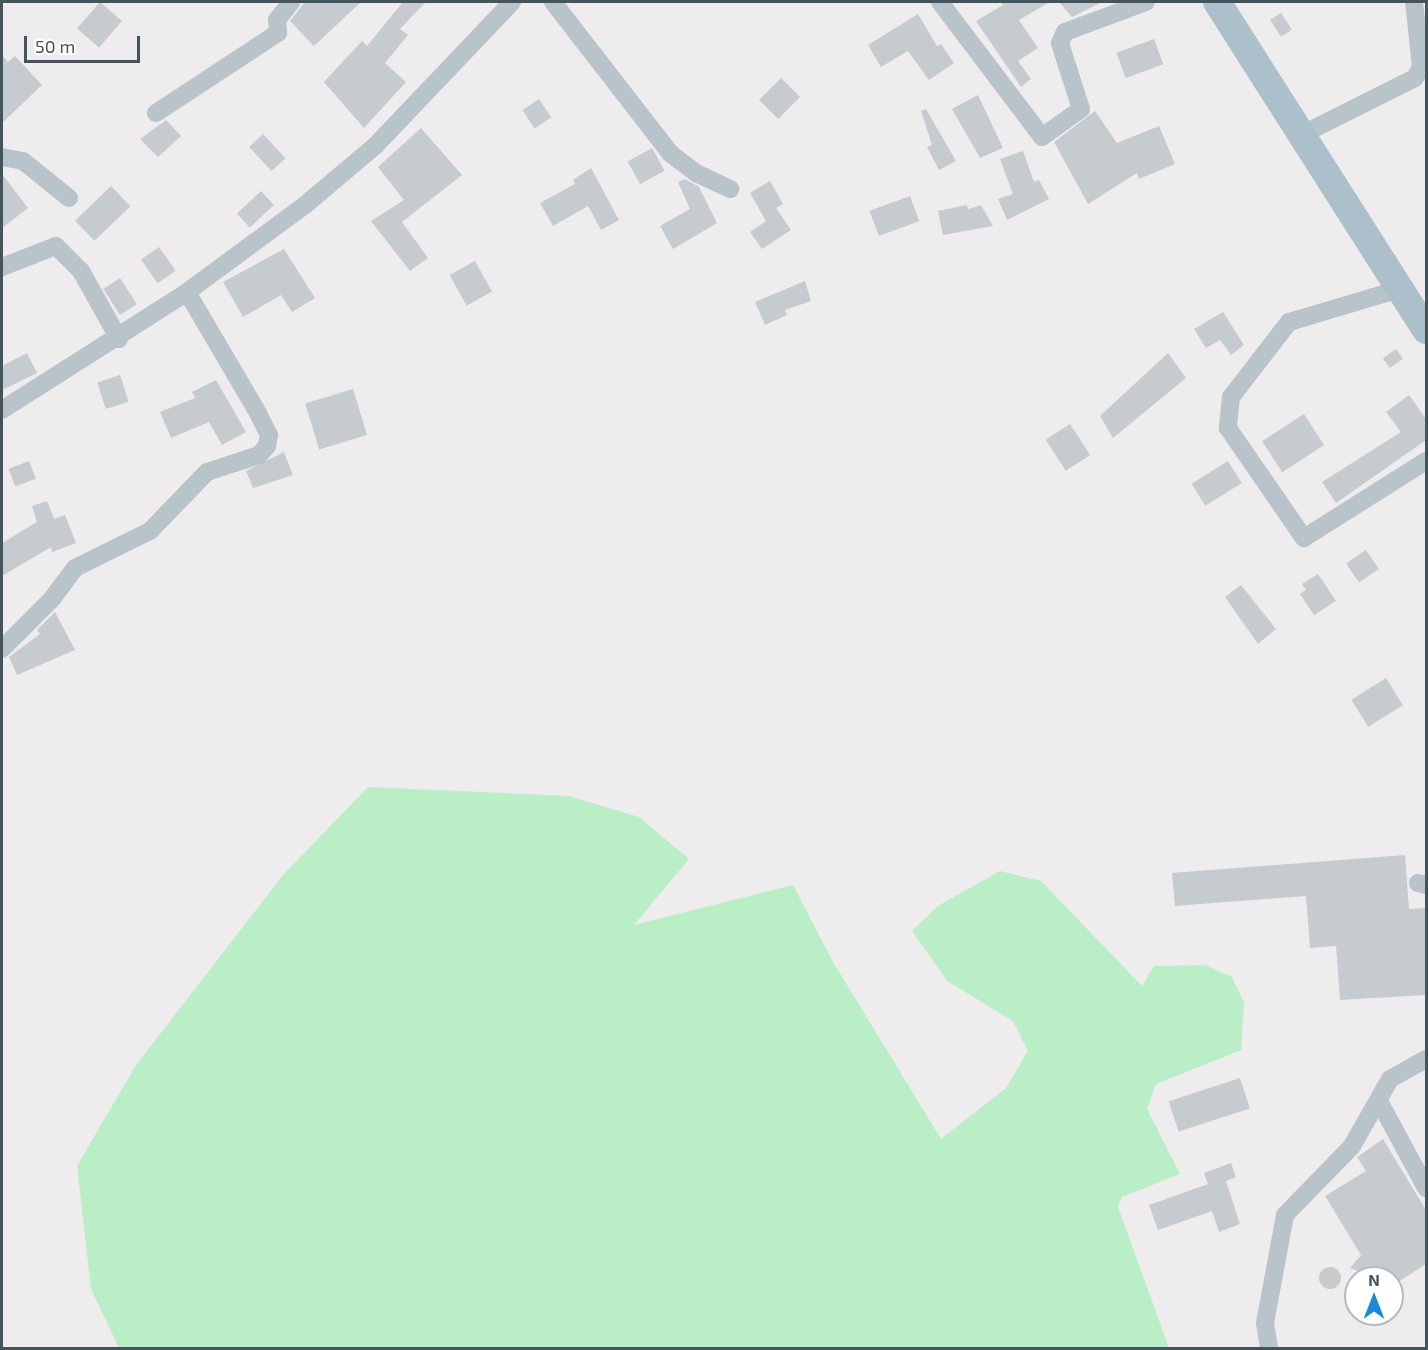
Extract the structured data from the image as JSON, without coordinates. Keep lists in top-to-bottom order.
{
  "scale_bar": "50 m",
  "north": "top"
}
